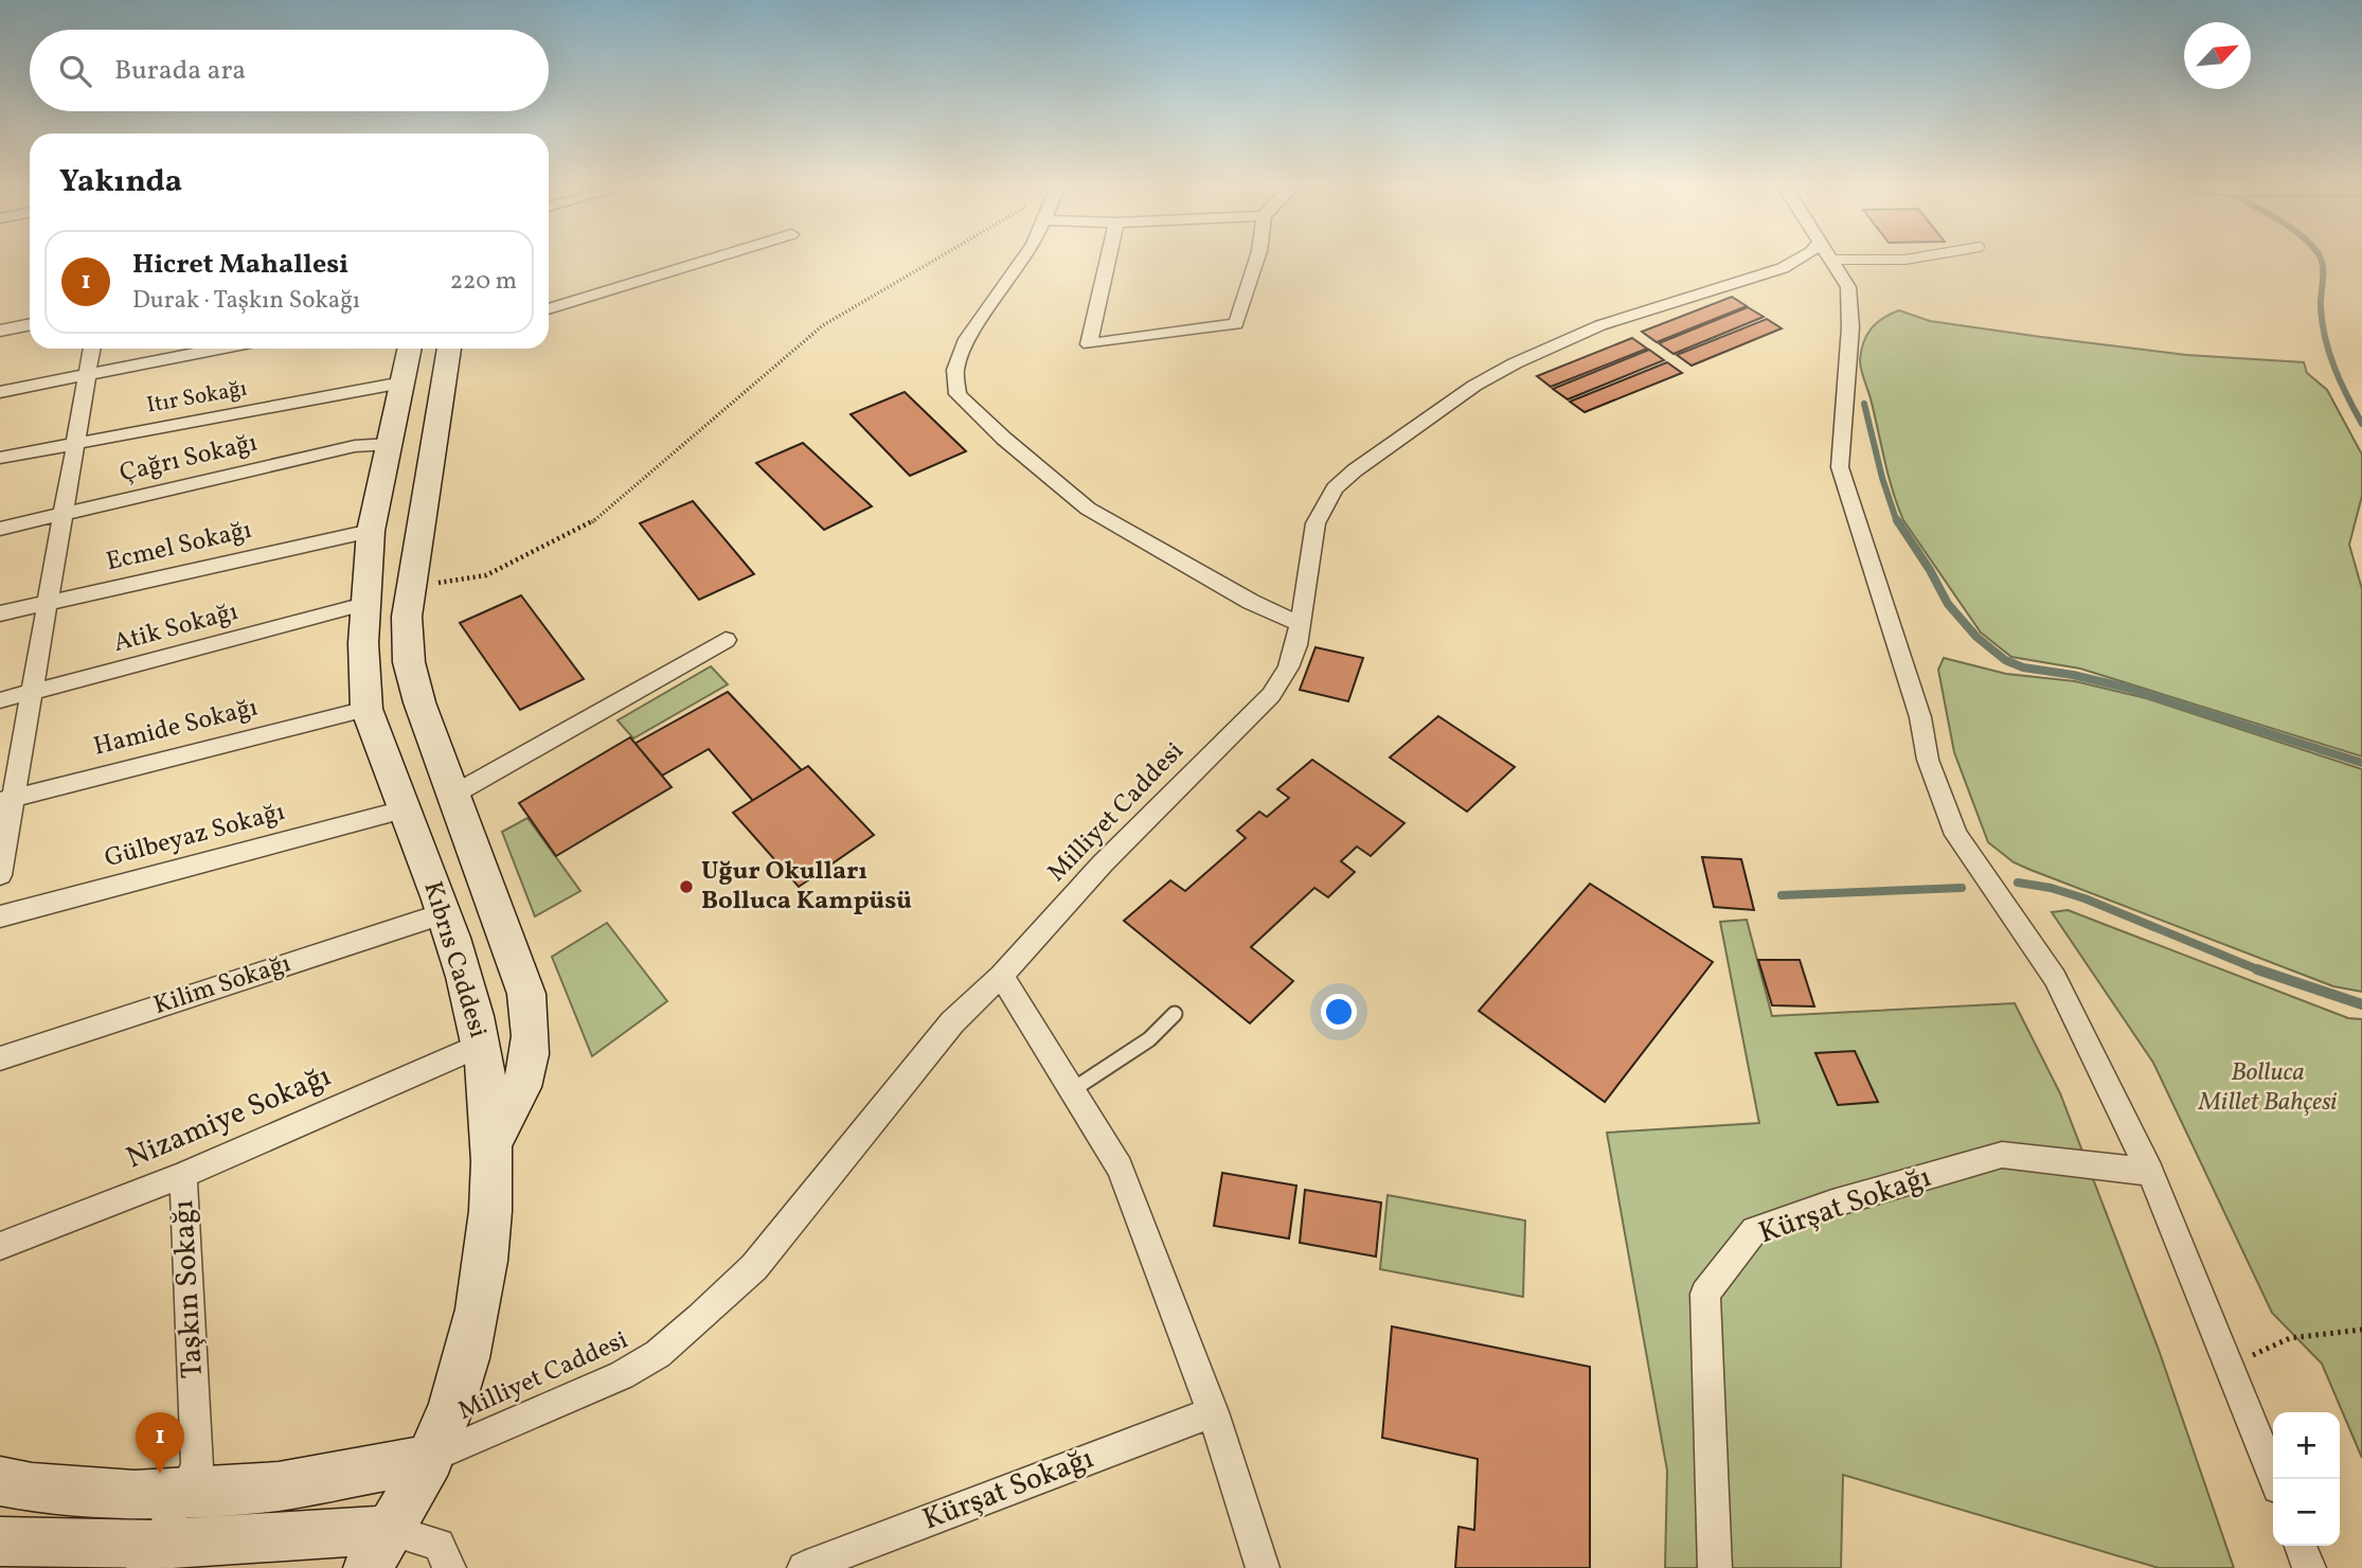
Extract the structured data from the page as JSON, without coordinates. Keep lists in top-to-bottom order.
{
  "streets": {
    "main road": ["Kıbrıs Caddesi"],
    "street": [
      "Itır Sokağı",
      "Çağrı Sokağı",
      "Ecmel Sokağı",
      "Atik Sokağı",
      "Hamide Sokağı",
      "Milliyet Caddesi",
      "Gülbeyaz Sokağı",
      "Kilim Sokağı",
      "Nizamiye Sokağı",
      "Kürşat Sokağı",
      "Taşkın Sokağı"
    ]
  },
  "crossings": [
    ["Itır Sokağı", "Kıbrıs Caddesi"],
    ["Çağrı Sokağı", "Kıbrıs Caddesi"],
    ["Ecmel Sokağı", "Kıbrıs Caddesi"],
    ["Atik Sokağı", "Kıbrıs Caddesi"],
    ["Hamide Sokağı", "Kıbrıs Caddesi"],
    ["Milliyet Caddesi", "Kıbrıs Caddesi"],
    ["Gülbeyaz Sokağı", "Kıbrıs Caddesi"],
    ["Kıbrıs Caddesi", "Kilim Sokağı"],
    ["Kıbrıs Caddesi", "Nizamiye Sokağı"],
    ["Nizamiye Sokağı", "Taşkın Sokağı"]
  ],
  "parks": ["Bolluca Millet Bahçesi"],
  "places": ["Uğur Okulları Bolluca Kampüsü"],
  "north": "top right",
  "page": {
    "search": "Burada ara",
    "heading": "Yakında",
    "list": [
      {
        "mark": "1",
        "name": "Hicret Mahallesi",
        "note": "Durak · Taşkın Sokağı",
        "value": "220 m"
      }
    ],
    "map_buttons": ["+", "−"],
    "pins": "1"
  }
}
